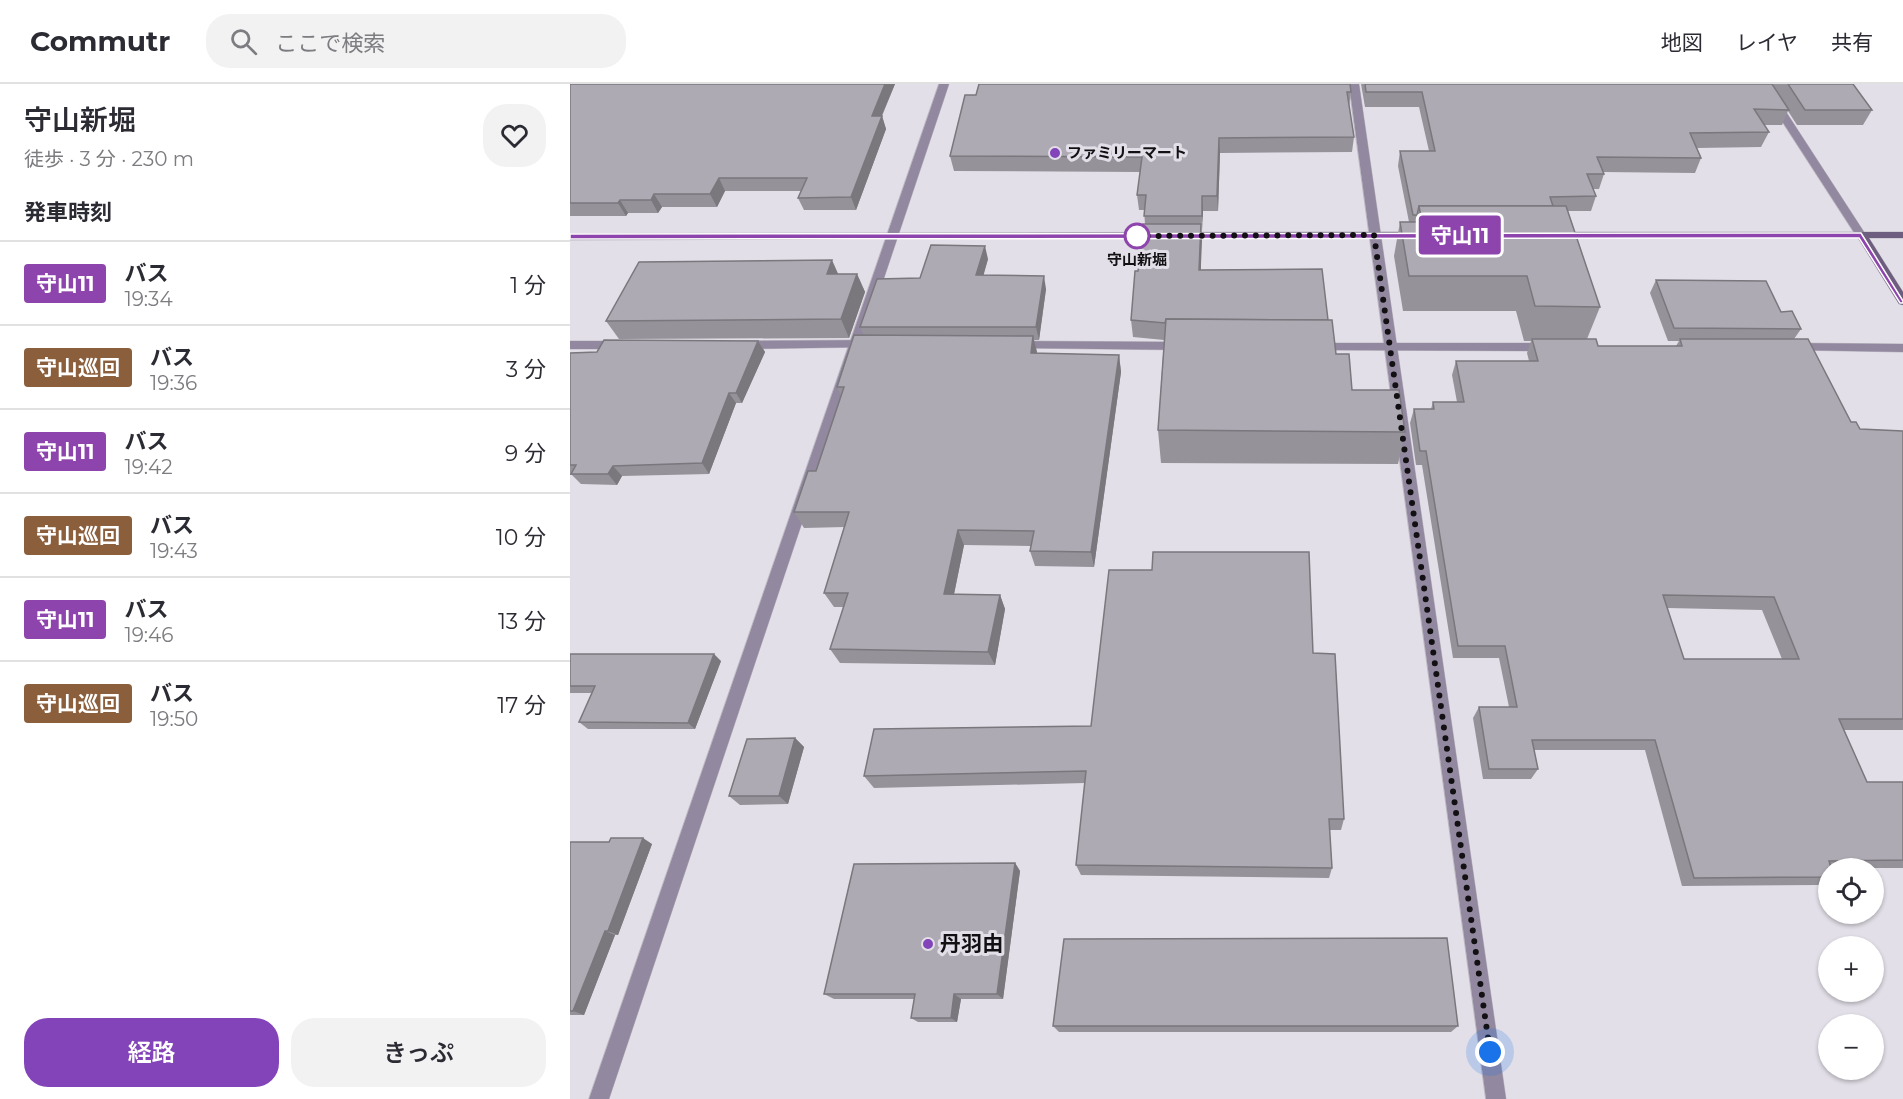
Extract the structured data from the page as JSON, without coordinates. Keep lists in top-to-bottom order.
{
  "places": ["ファミリーマート", "守山新堀", "丹羽由"],
  "lines": ["bus line 守山11"],
  "page": {
    "header": "Commutr",
    "search": "ここで検索",
    "nav": ["地図", "レイヤ", "共有"],
    "heading": [
      ["守山新堀", "徒歩 · 3 分 · 230 m"],
      "発車時刻"
    ],
    "on_map": "守山11",
    "list": [
      {
        "mark": "守山11",
        "name": "バス",
        "note": "19:34",
        "value": "1 分"
      },
      {
        "mark": "守山巡回",
        "name": "バス",
        "note": "19:36",
        "value": "3 分"
      },
      {
        "mark": "守山11",
        "name": "バス",
        "note": "19:42",
        "value": "9 分"
      },
      {
        "mark": "守山巡回",
        "name": "バス",
        "note": "19:43",
        "value": "10 分"
      },
      {
        "mark": "守山11",
        "name": "バス",
        "note": "19:46",
        "value": "13 分"
      },
      {
        "mark": "守山巡回",
        "name": "バス",
        "note": "19:50",
        "value": "17 分"
      }
    ],
    "map_buttons": ["+", "−"],
    "buttons": ["経路", "きっぷ"]
  }
}
